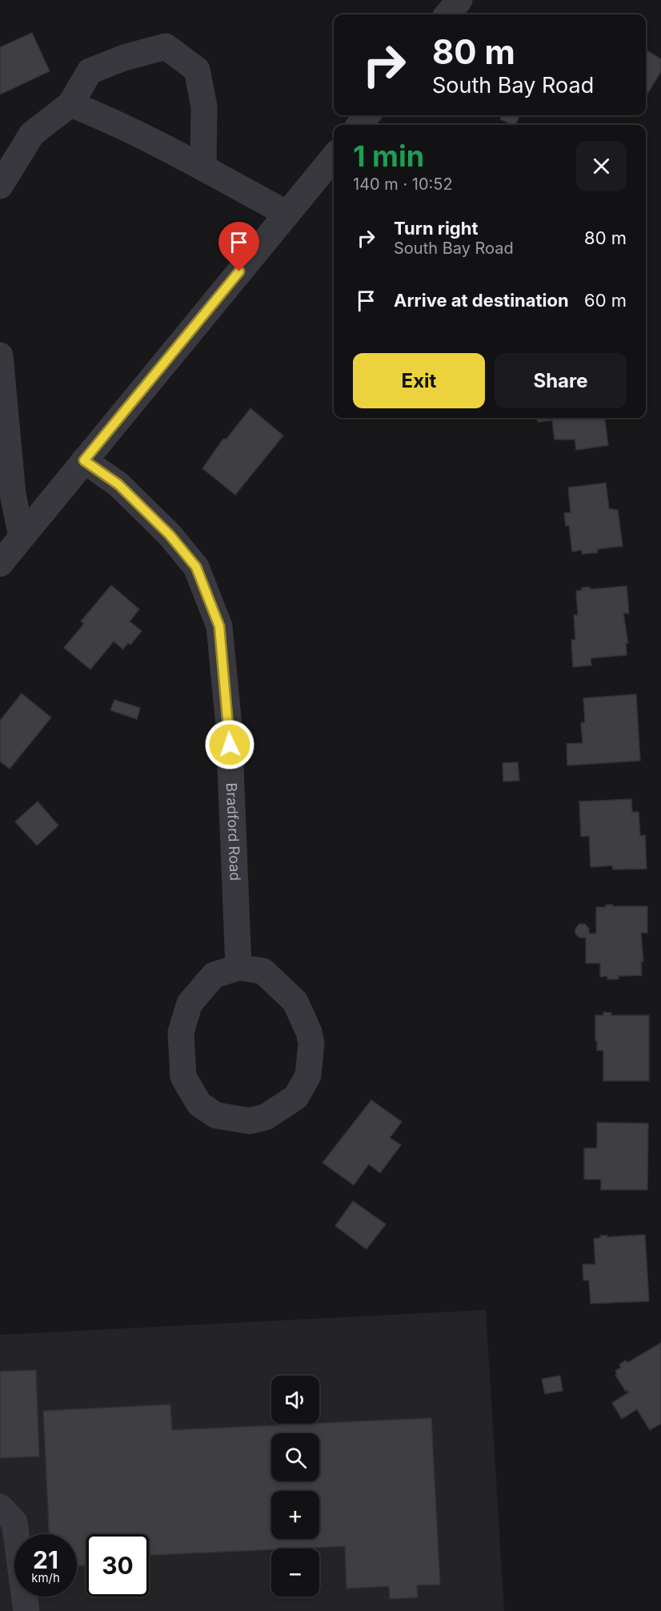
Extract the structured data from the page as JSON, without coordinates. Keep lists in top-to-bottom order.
{
  "streets": {
    "street": ["Bradford Road"]
  },
  "page": {
    "turn": ["80 m", "South Bay Road"],
    "heading": ["1 min", "140 m · 10:52"],
    "list": [
      {
        "name": "Turn right",
        "note": "South Bay Road",
        "value": "80 m"
      },
      {
        "name": "Arrive at destination",
        "value": "60 m"
      }
    ],
    "buttons": ["Exit", "Share"],
    "map_buttons": ["+", "−"],
    "speed": "21 km/h",
    "limit": "30"
  }
}
